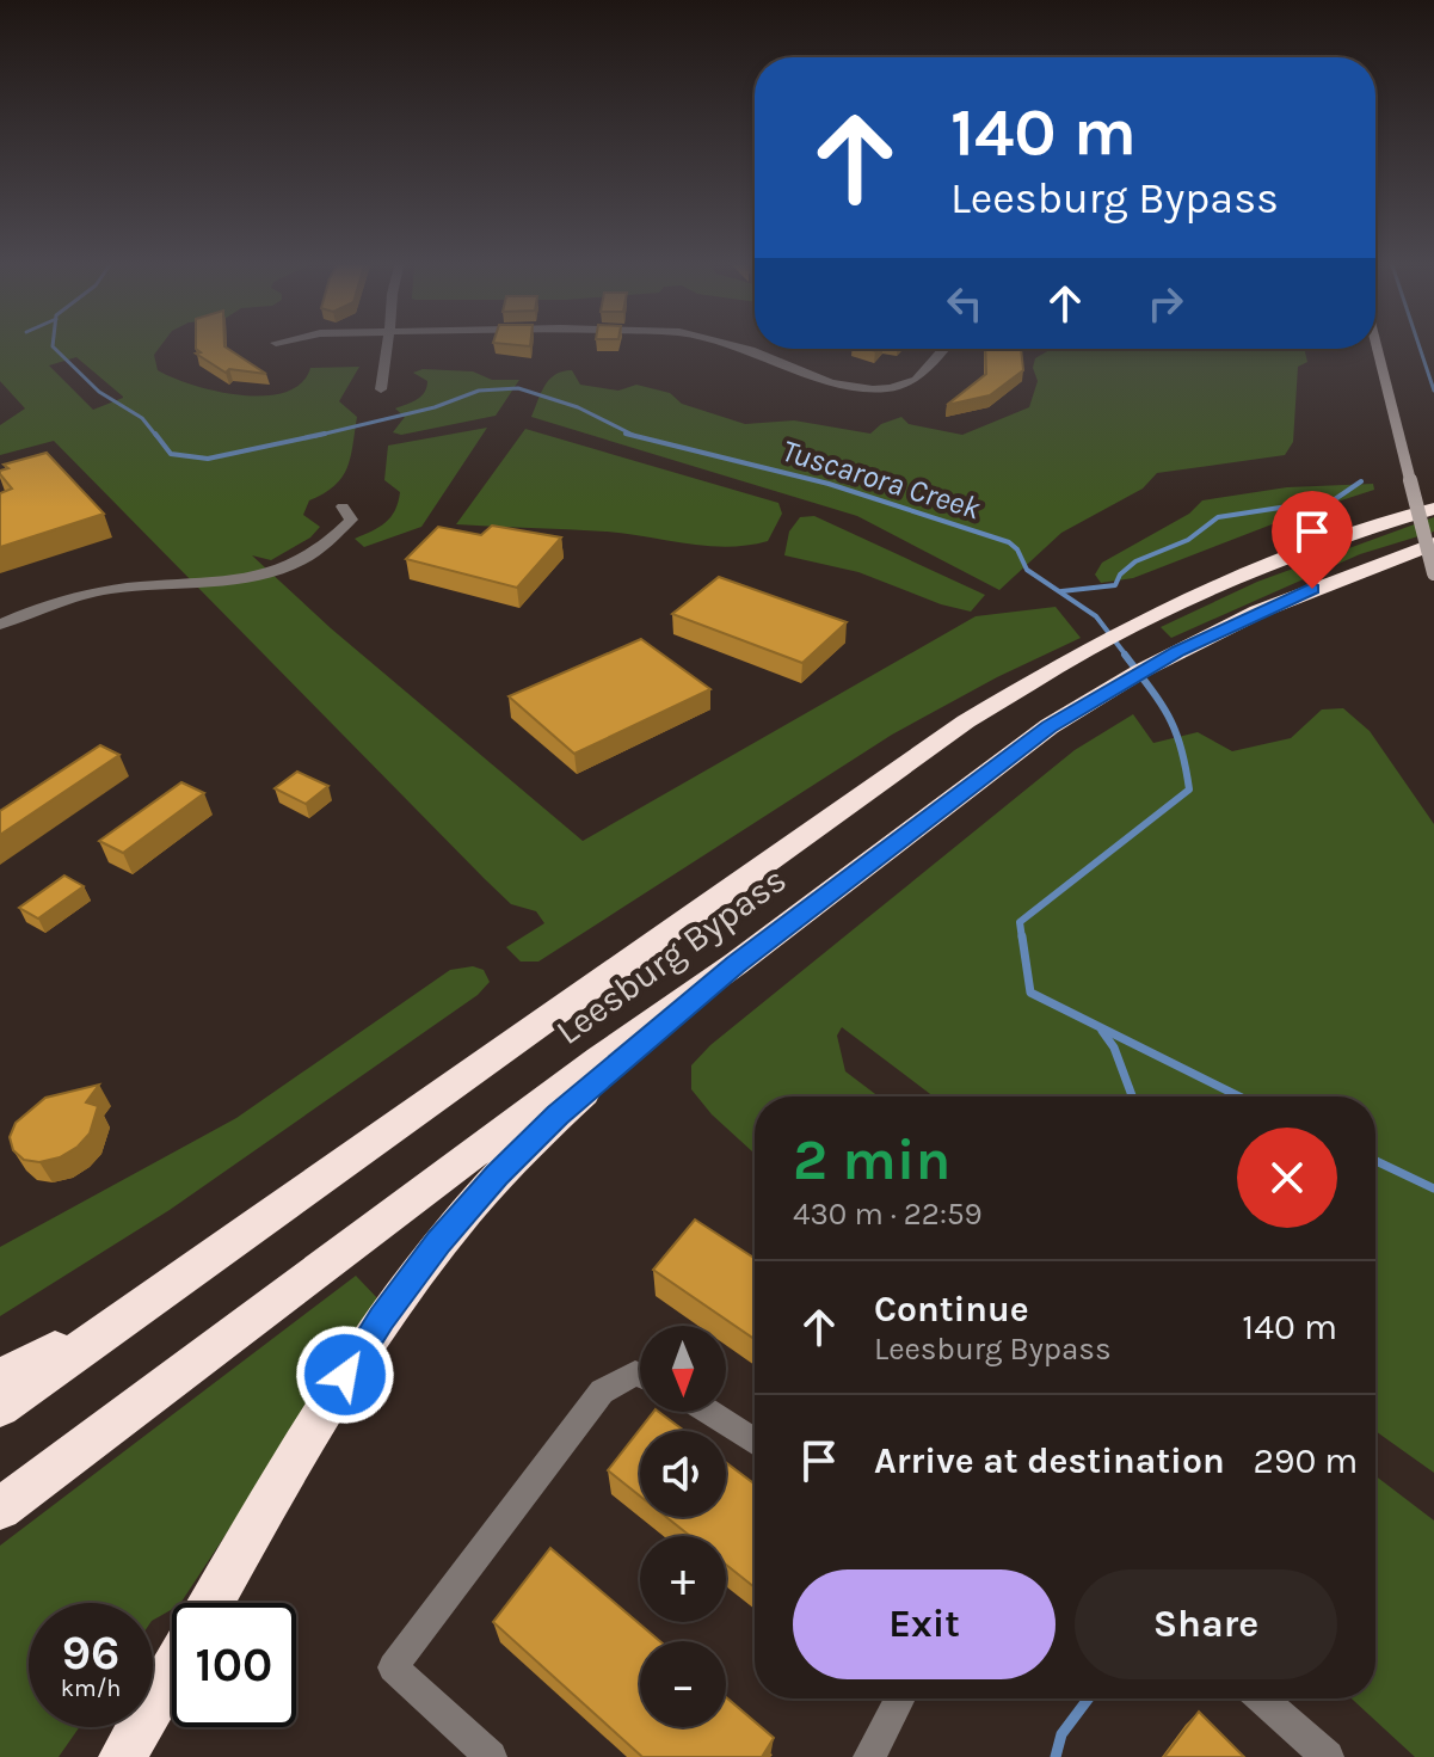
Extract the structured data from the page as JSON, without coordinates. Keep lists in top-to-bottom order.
{
  "streets": {
    "highway": ["Leesburg Bypass"]
  },
  "water": ["Tuscarora Creek"],
  "north": "bottom",
  "page": {
    "turn": ["140 m", "Leesburg Bypass"],
    "heading": ["2 min", "430 m · 22:59"],
    "list": [
      {
        "name": "Continue",
        "note": "Leesburg Bypass",
        "value": "140 m"
      },
      {
        "name": "Arrive at destination",
        "value": "290 m"
      }
    ],
    "map_buttons": ["+", "−"],
    "buttons": ["Exit", "Share"],
    "speed": "96 km/h",
    "limit": "100"
  }
}
